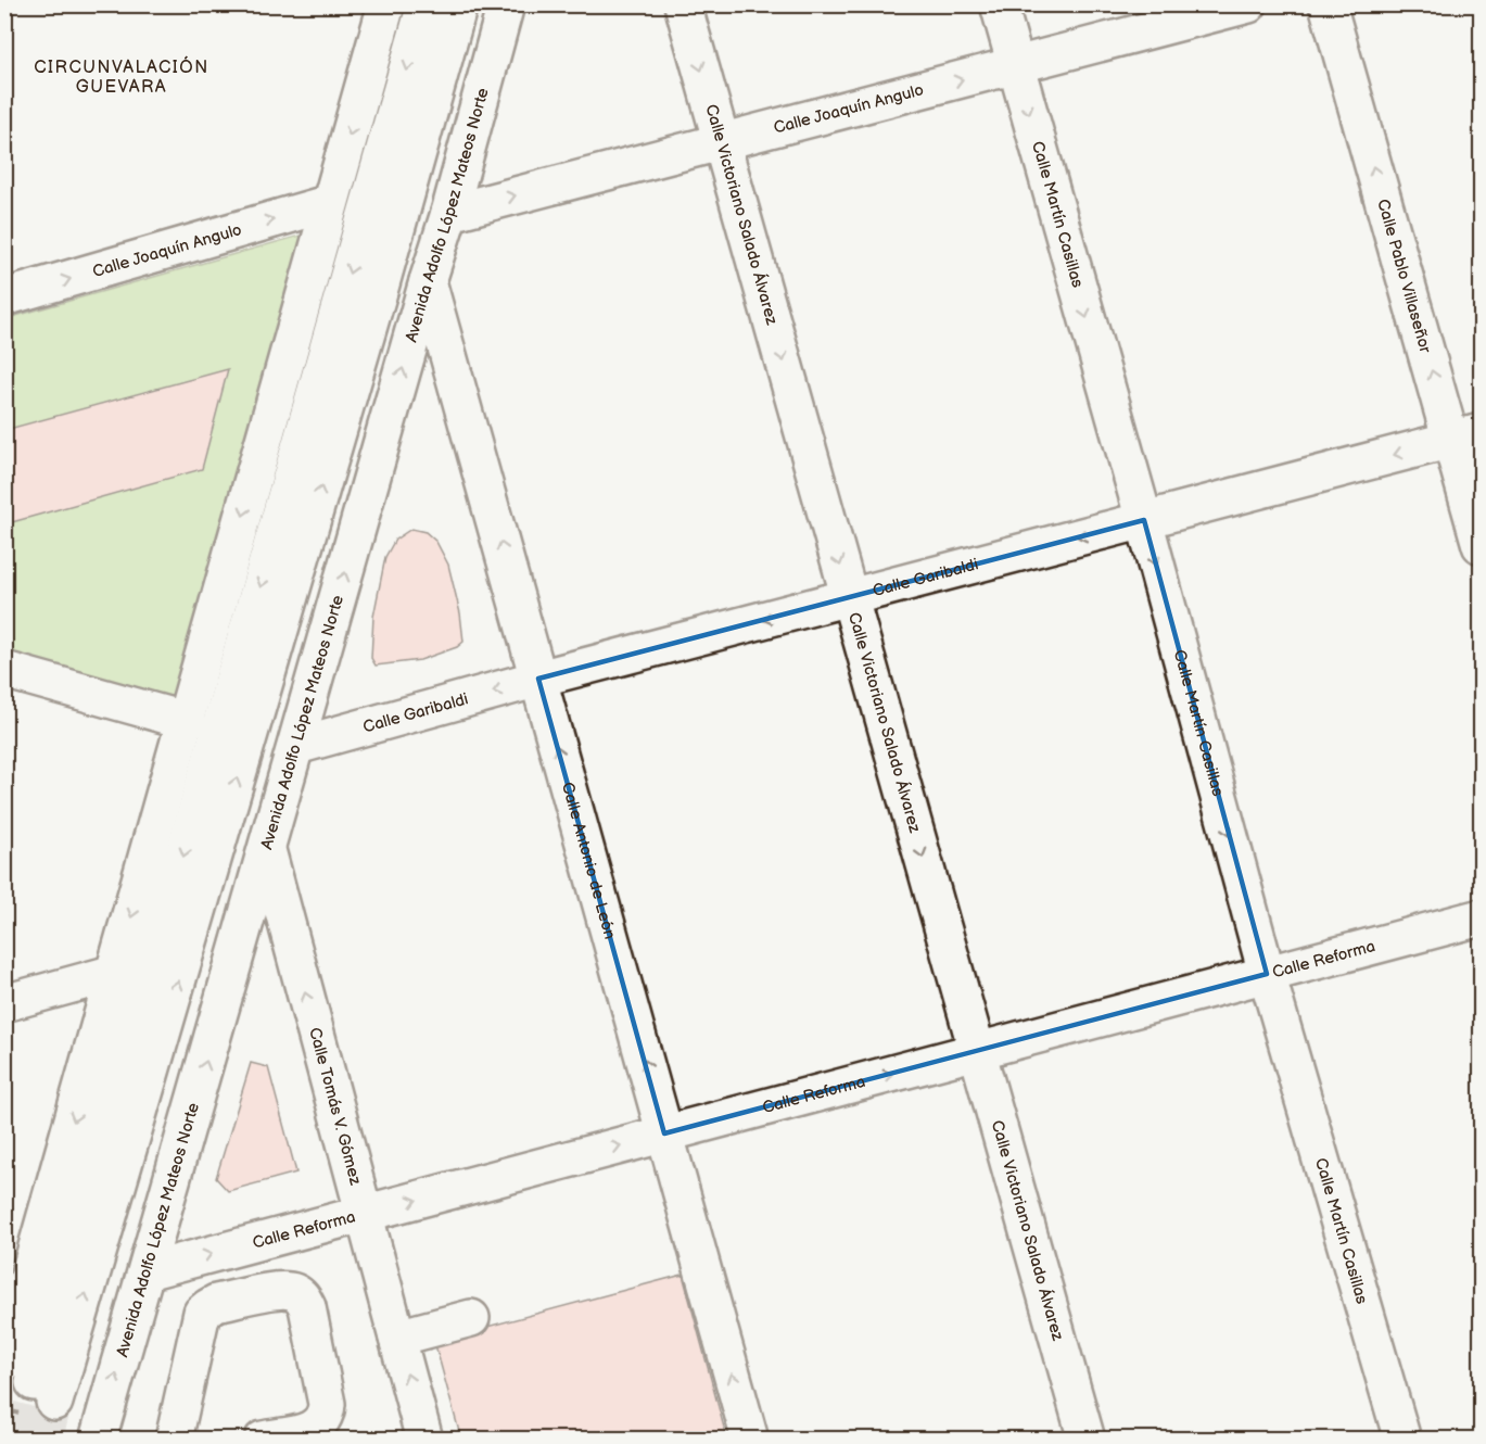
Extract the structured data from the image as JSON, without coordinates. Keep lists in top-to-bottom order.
{
  "streets": {
    "street": [
      "Calle Joaquín Angulo",
      "Calle Victoriano Salado Álvarez",
      "Calle Martín Casillas",
      "Avenida Adolfo López Mateos Norte",
      "Calle Pablo Villaseñor",
      "Calle Garibaldi",
      "Calle Antonio de León",
      "Calle Reforma",
      "Calle Tomás V. Gómez"
    ]
  },
  "crossings": [
    ["Calle Joaquín Angulo", "Calle Victoriano Salado Álvarez"],
    ["Calle Joaquín Angulo", "Calle Martín Casillas"],
    ["Calle Joaquín Angulo", "Avenida Adolfo López Mateos Norte"],
    ["Calle Victoriano Salado Álvarez", "Calle Garibaldi"],
    ["Calle Victoriano Salado Álvarez", "Calle Reforma"],
    ["Calle Martín Casillas", "Calle Garibaldi"],
    ["Calle Martín Casillas", "Calle Reforma"],
    ["Avenida Adolfo López Mateos Norte", "Calle Garibaldi"],
    ["Avenida Adolfo López Mateos Norte", "Calle Antonio de León"],
    ["Avenida Adolfo López Mateos Norte", "Calle Reforma"],
    ["Avenida Adolfo López Mateos Norte", "Calle Tomás V. Gómez"],
    ["Calle Pablo Villaseñor", "Calle Garibaldi"],
    ["Calle Garibaldi", "Calle Antonio de León"],
    ["Calle Antonio de León", "Calle Reforma"],
    ["Calle Reforma", "Calle Tomás V. Gómez"]
  ],
  "one_way": [
    "Calle Joaquín Angulo",
    "Calle Victoriano Salado Álvarez",
    "Calle Martín Casillas",
    "Calle Pablo Villaseñor",
    "Calle Garibaldi",
    "Calle Antonio de León",
    "Calle Reforma",
    "Calle Tomás V. Gómez"
  ],
  "districts": ["CIRCUNVALACIÓN GUEVARA"]
}
